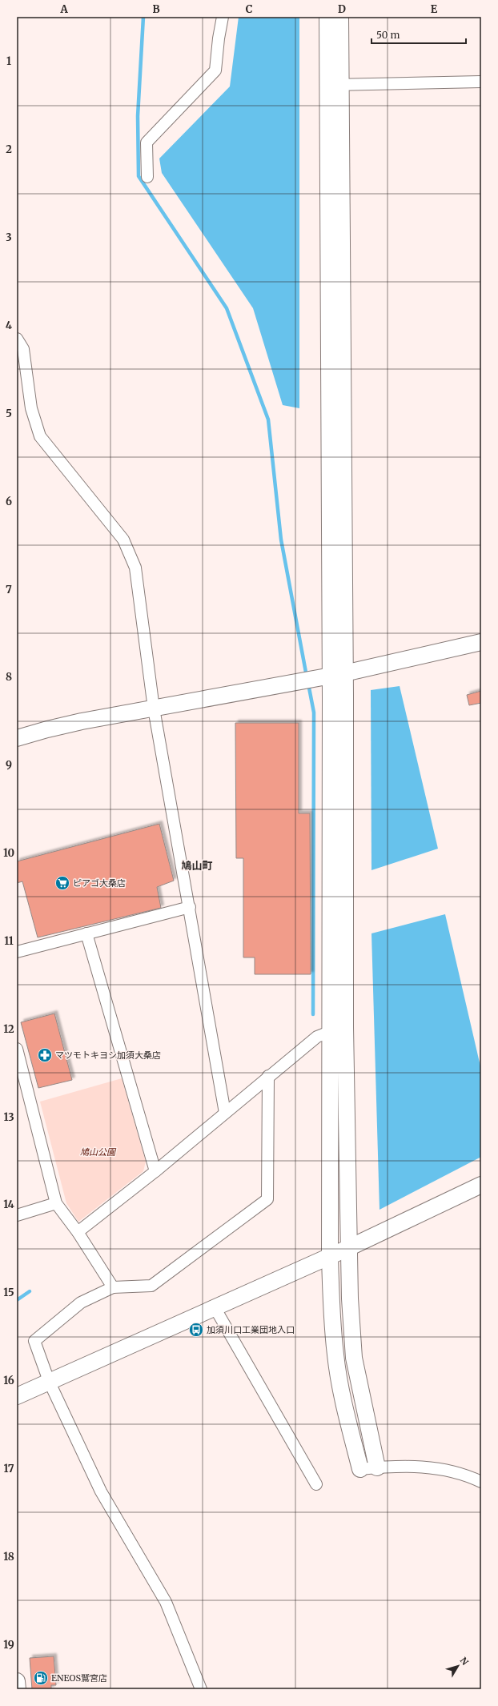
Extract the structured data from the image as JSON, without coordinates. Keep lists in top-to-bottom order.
{
  "districts": ["鳩山町"],
  "parks": ["鳩山公園"],
  "places": {
    "supermarket": ["ピアゴ大桑店"],
    "pharmacy": ["マツモトキヨシ加須大桑店"],
    "bus stop": ["加須川口工業団地入口"],
    "fuel station": ["ENEOS鷲宮店"]
  },
  "scale_bar": "50 m",
  "north": "top right",
  "grid": {
    "columns": [
      "A",
      "B",
      "C",
      "D",
      "E"
    ],
    "rows": [
      "1",
      "2",
      "3",
      "4",
      "5",
      "6",
      "7",
      "8",
      "9",
      "10",
      "11",
      "12",
      "13",
      "14",
      "15",
      "16",
      "17",
      "18",
      "19"
    ]
  }
}
